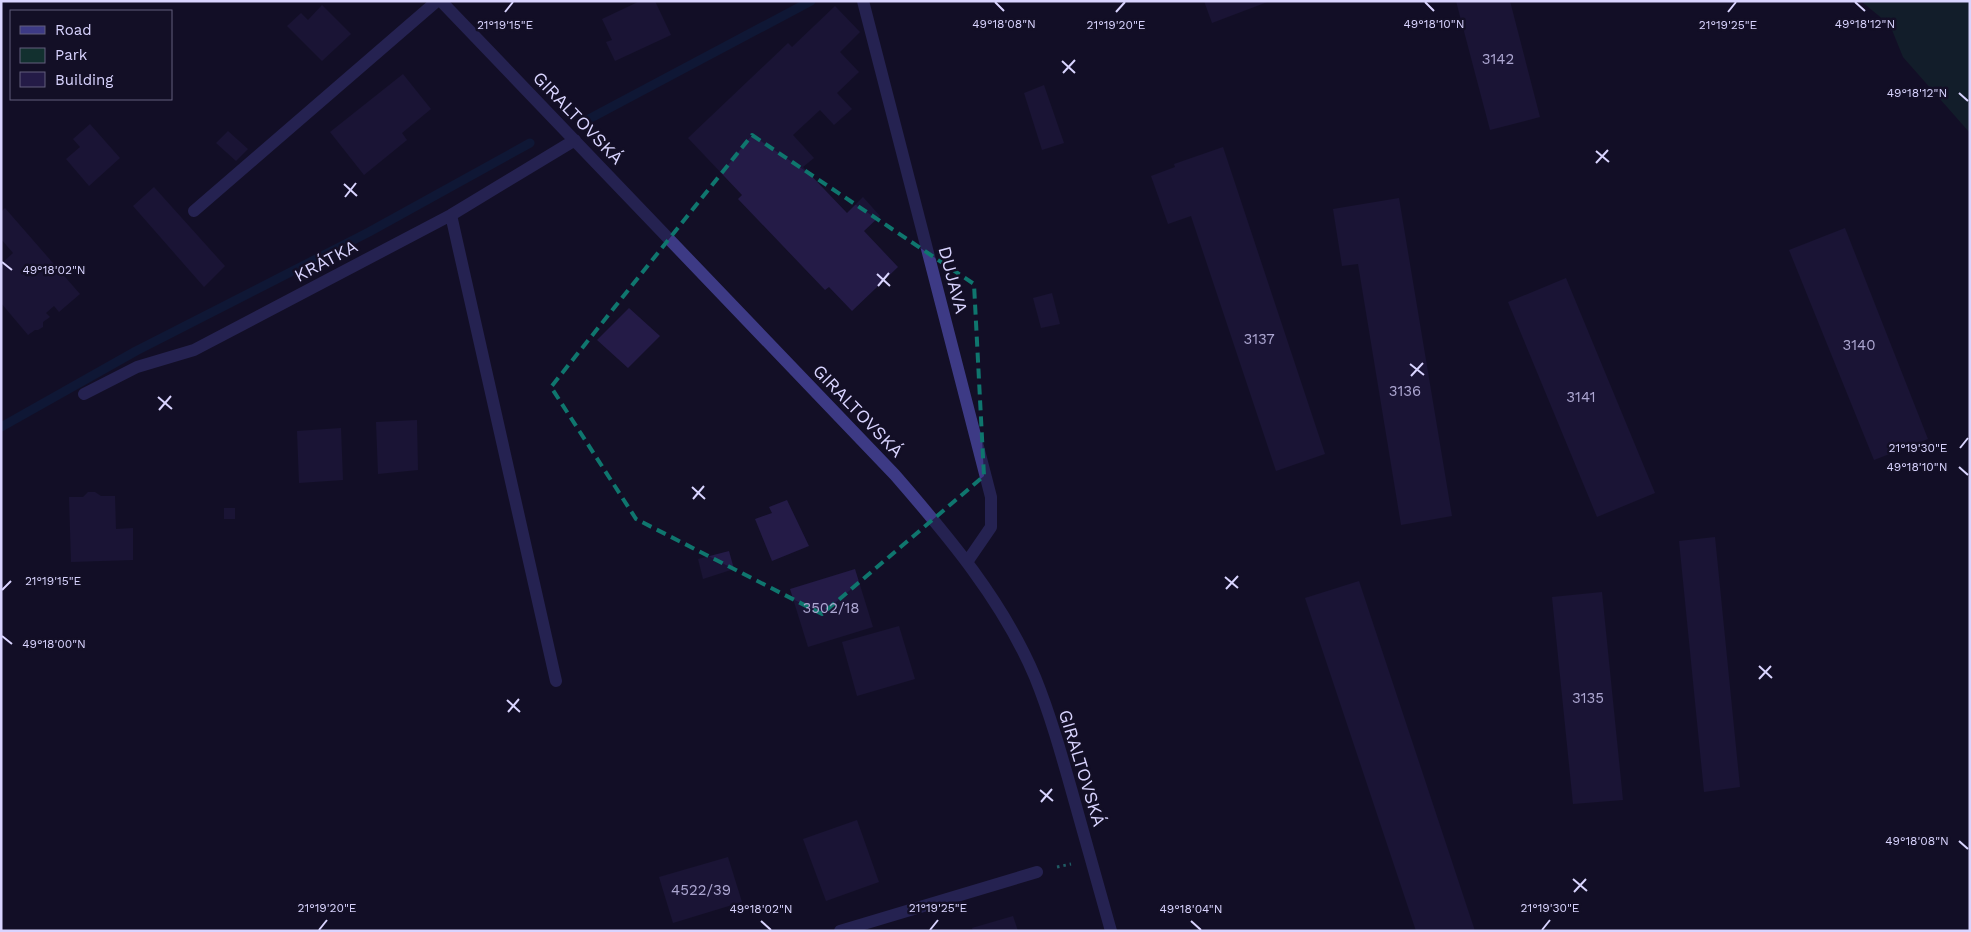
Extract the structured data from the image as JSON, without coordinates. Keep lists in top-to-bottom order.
{
  "streets": {
    "street": ["GIRALTOVSKÁ", "KRÁTKA", "DUJAVA"]
  },
  "crossings": [
    ["GIRALTOVSKÁ", "KRÁTKA"],
    ["GIRALTOVSKÁ", "DUJAVA"]
  ],
  "house_numbers": [
    "3142",
    "3137",
    "3140",
    "3136",
    "3141",
    "3502/18",
    "3135",
    "4522/39"
  ],
  "legend": ["Road", "Park", "Building"],
  "coordinates": [
    "49°18'08\"N",
    "49°18'10\"N",
    "49°18'12\"N",
    "21°19'15\"E",
    "21°19'20\"E",
    "21°19'25\"E",
    "49°18'02\"N",
    "21°19'30\"E",
    "49°18'00\"N",
    "49°18'04\"N"
  ]
}
